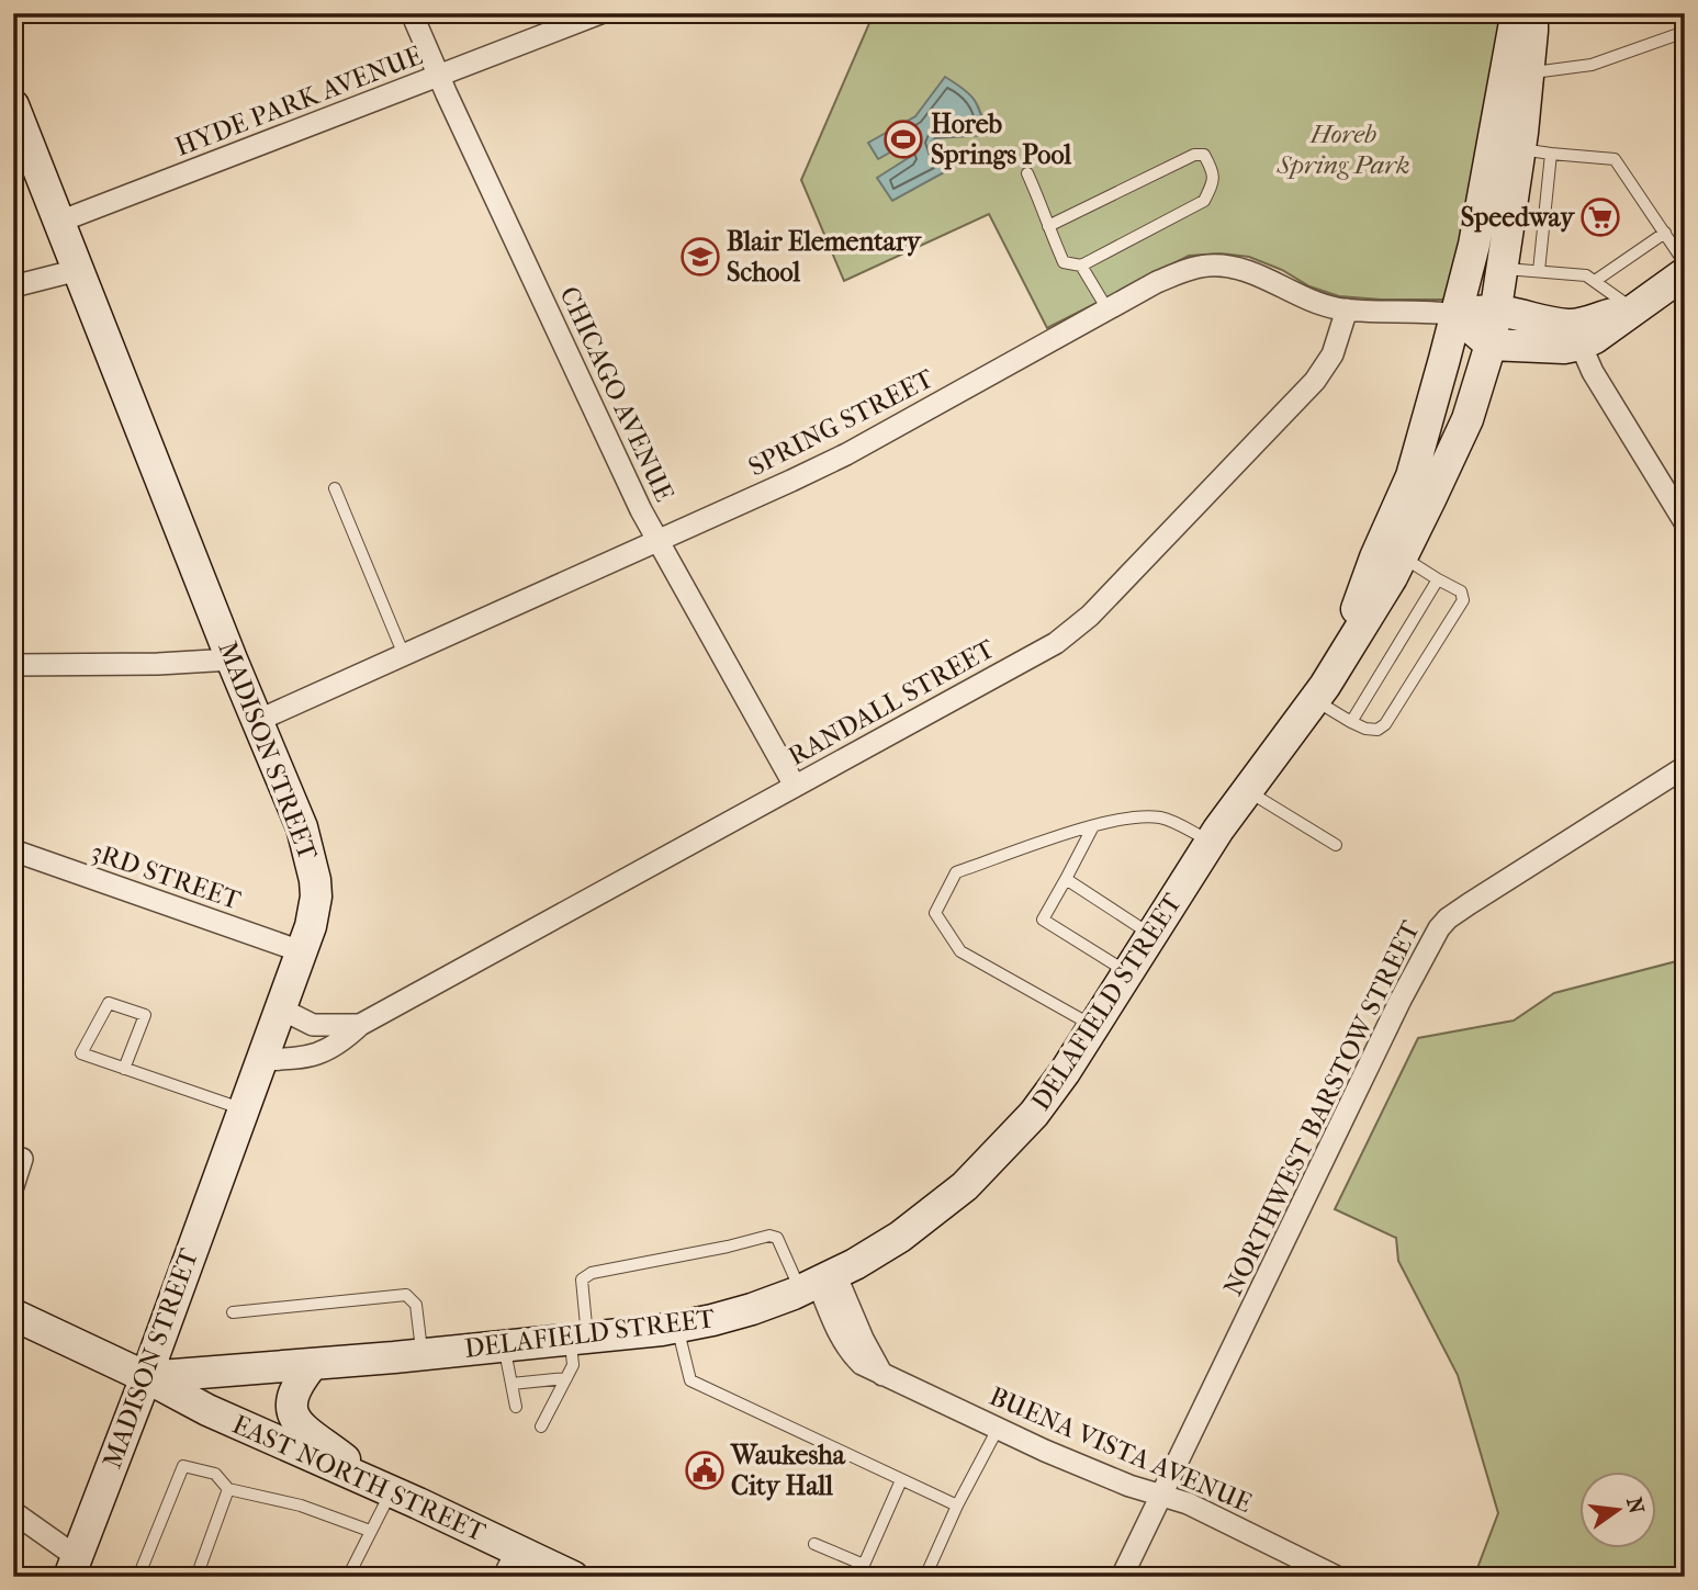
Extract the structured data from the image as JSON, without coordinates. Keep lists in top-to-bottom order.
{
  "streets": {
    "main road": ["MADISON STREET", "DELAFIELD STREET", "EAST NORTH STREET"],
    "street": [
      "HYDE PARK AVENUE",
      "CHICAGO AVENUE",
      "SPRING STREET",
      "RANDALL STREET",
      "3RD STREET",
      "NORTHWEST BARSTOW STREET",
      "BUENA VISTA AVENUE"
    ]
  },
  "crossings": [
    ["HYDE PARK AVENUE", "CHICAGO AVENUE"],
    ["HYDE PARK AVENUE", "MADISON STREET"],
    ["CHICAGO AVENUE", "SPRING STREET"],
    ["CHICAGO AVENUE", "RANDALL STREET"],
    ["SPRING STREET", "RANDALL STREET"],
    ["SPRING STREET", "MADISON STREET"],
    ["SPRING STREET", "DELAFIELD STREET"],
    ["RANDALL STREET", "MADISON STREET"],
    ["MADISON STREET", "3RD STREET"],
    ["MADISON STREET", "DELAFIELD STREET"],
    ["MADISON STREET", "EAST NORTH STREET"],
    ["DELAFIELD STREET", "BUENA VISTA AVENUE"],
    ["DELAFIELD STREET", "EAST NORTH STREET"],
    ["NORTHWEST BARSTOW STREET", "BUENA VISTA AVENUE"]
  ],
  "parks": ["Horeb Spring Park"],
  "places": {
    "sports": ["Horeb Springs Pool"],
    "supermarket": ["Speedway"],
    "school or university": ["Blair Elementary School"],
    "public building": ["Waukesha City Hall"]
  },
  "north": "right"
}
